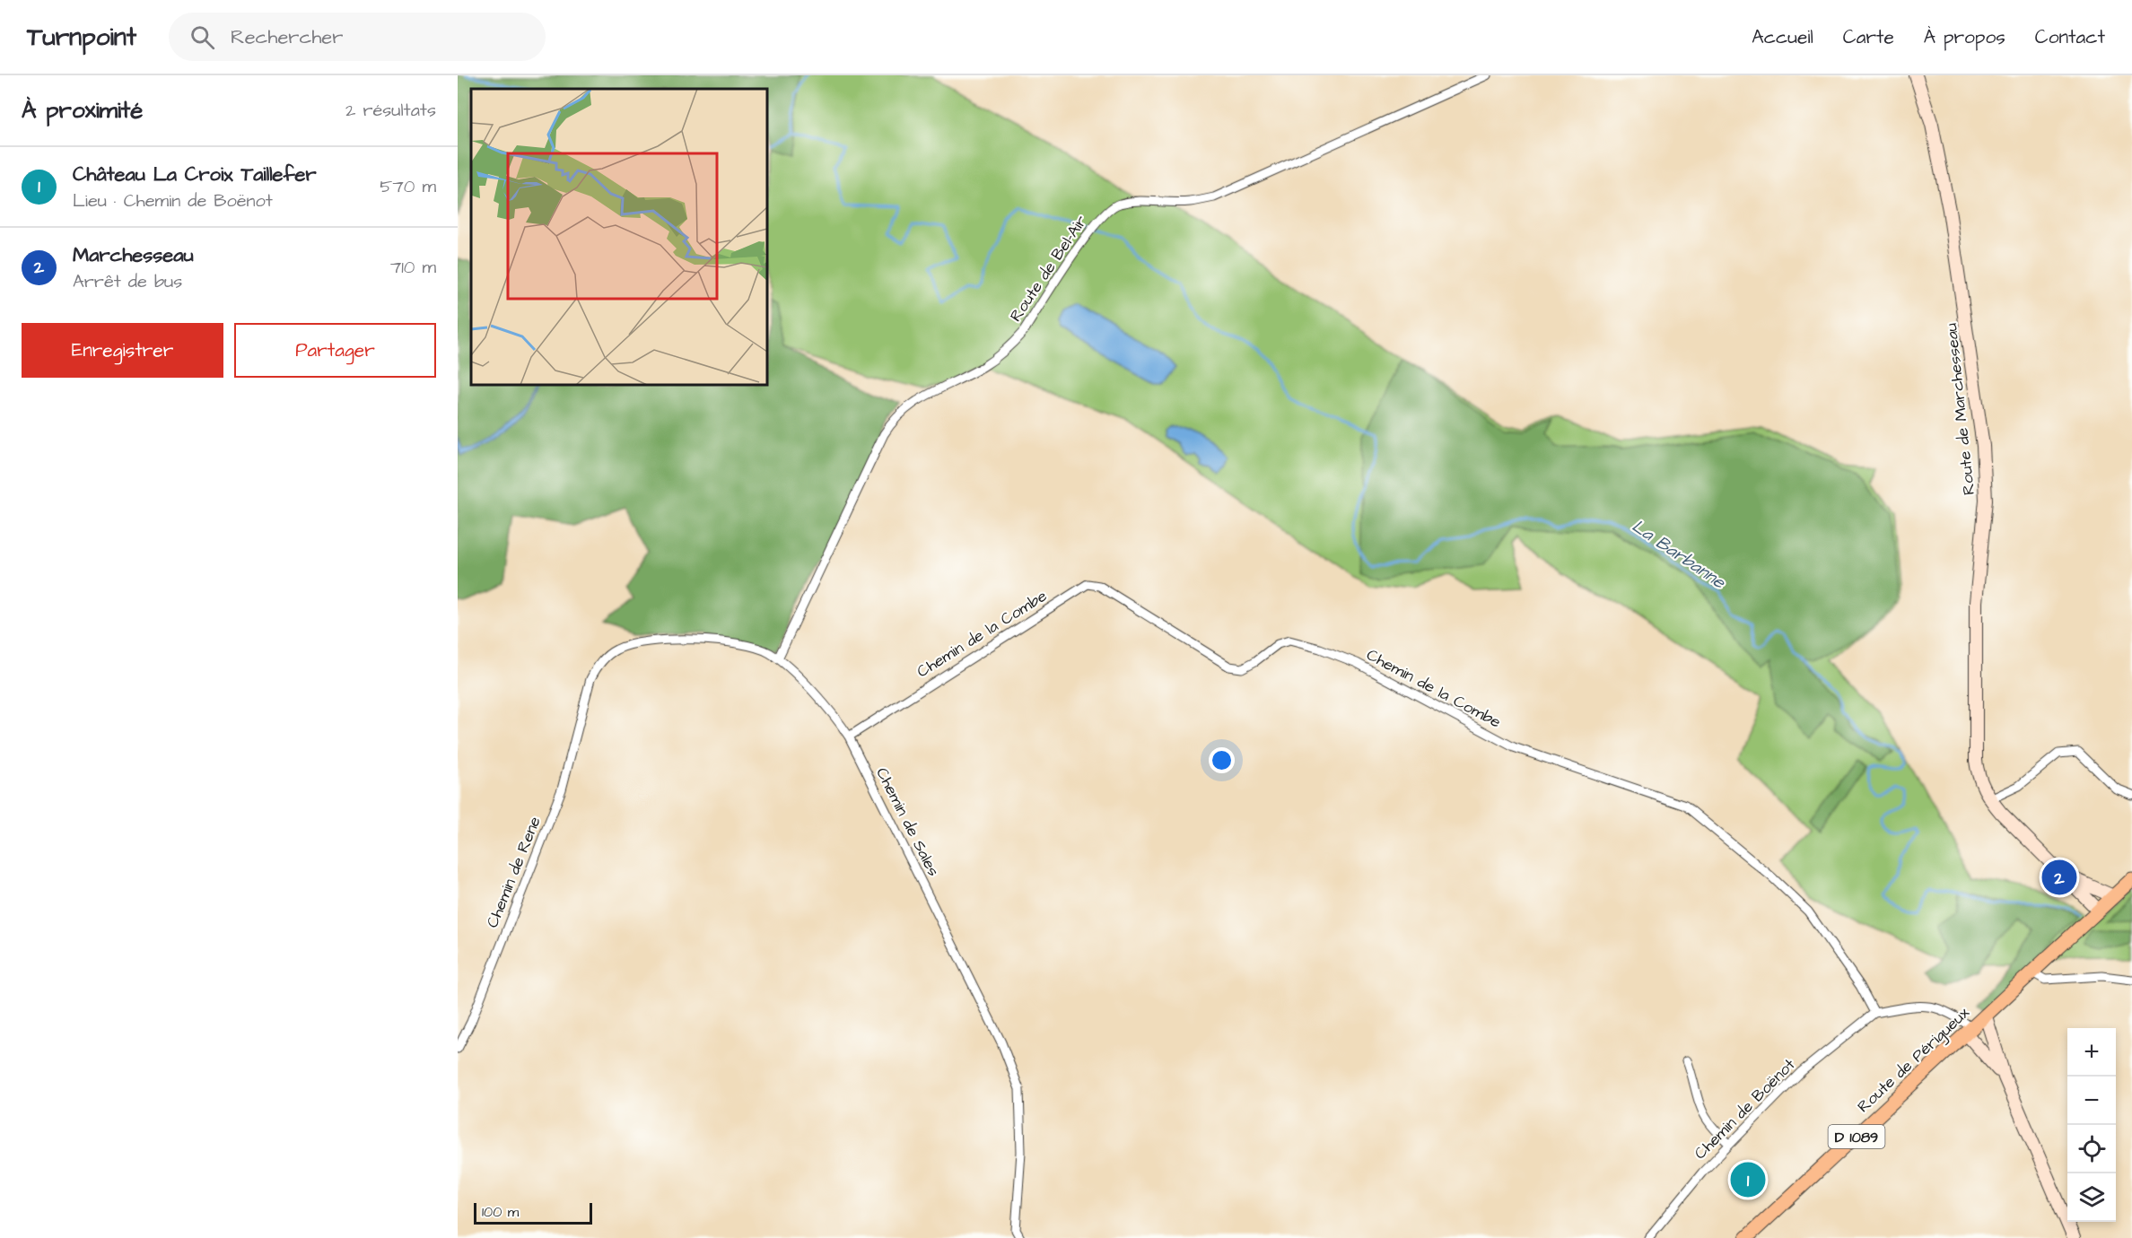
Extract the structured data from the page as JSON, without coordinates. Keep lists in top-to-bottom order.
{
  "streets": {
    "main road": ["Route de Périgueux", "D 1089"],
    "street": [
      "Route de Bel-Air",
      "Route de Marchesseau",
      "Chemin de la Combe",
      "Chemin de Sales",
      "Chemin de Rene",
      "Chemin de Boënot"
    ]
  },
  "crossings": [
    ["Route de Bel-Air", "Chemin de Sales"],
    ["Chemin de la Combe", "Chemin de Sales"],
    ["Chemin de la Combe", "Chemin de Boënot"],
    ["Chemin de Sales", "Chemin de Rene"],
    ["Route de Périgueux", "D 1089"]
  ],
  "water": ["La Barbanne"],
  "scale_bar": "100 m",
  "page": {
    "header": "Turnpoint",
    "search": "Rechercher",
    "nav": [
      "Accueil",
      "Carte",
      "À propos",
      "Contact"
    ],
    "heading": ["À proximité", "2 résultats"],
    "list": [
      {
        "mark": "1",
        "name": "Château La Croix Taillefer",
        "note": "Lieu · Chemin de Boënot",
        "value": "570 m"
      },
      {
        "mark": "2",
        "name": "Marchesseau",
        "note": "Arrêt de bus",
        "value": "710 m"
      }
    ],
    "buttons": ["Enregistrer", "Partager"],
    "pins": ["2", "1"],
    "map_buttons": ["+", "−"],
    "scale": "100 m"
  }
}
